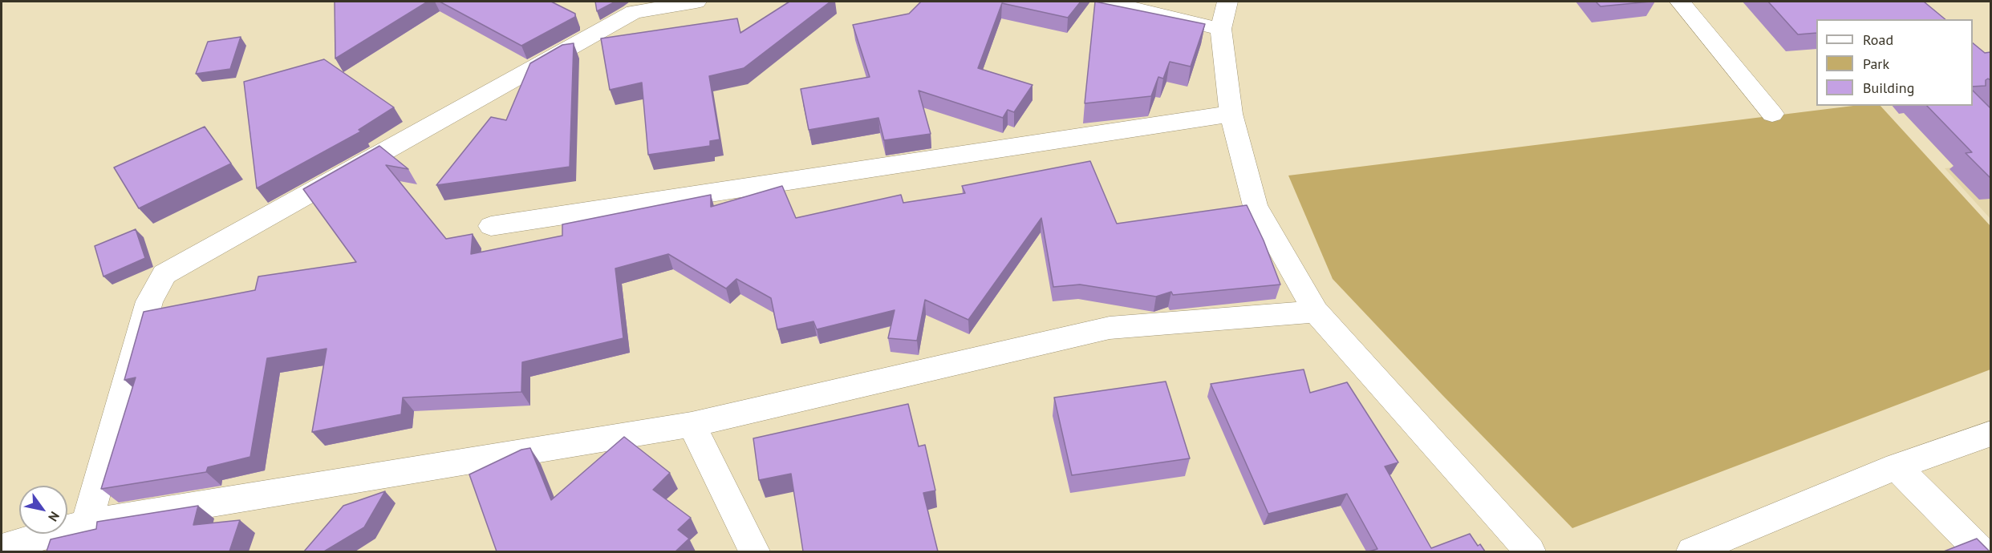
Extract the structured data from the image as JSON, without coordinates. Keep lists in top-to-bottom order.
{
  "legend": ["Road", "Park", "Building"],
  "north": "bottom right"
}
